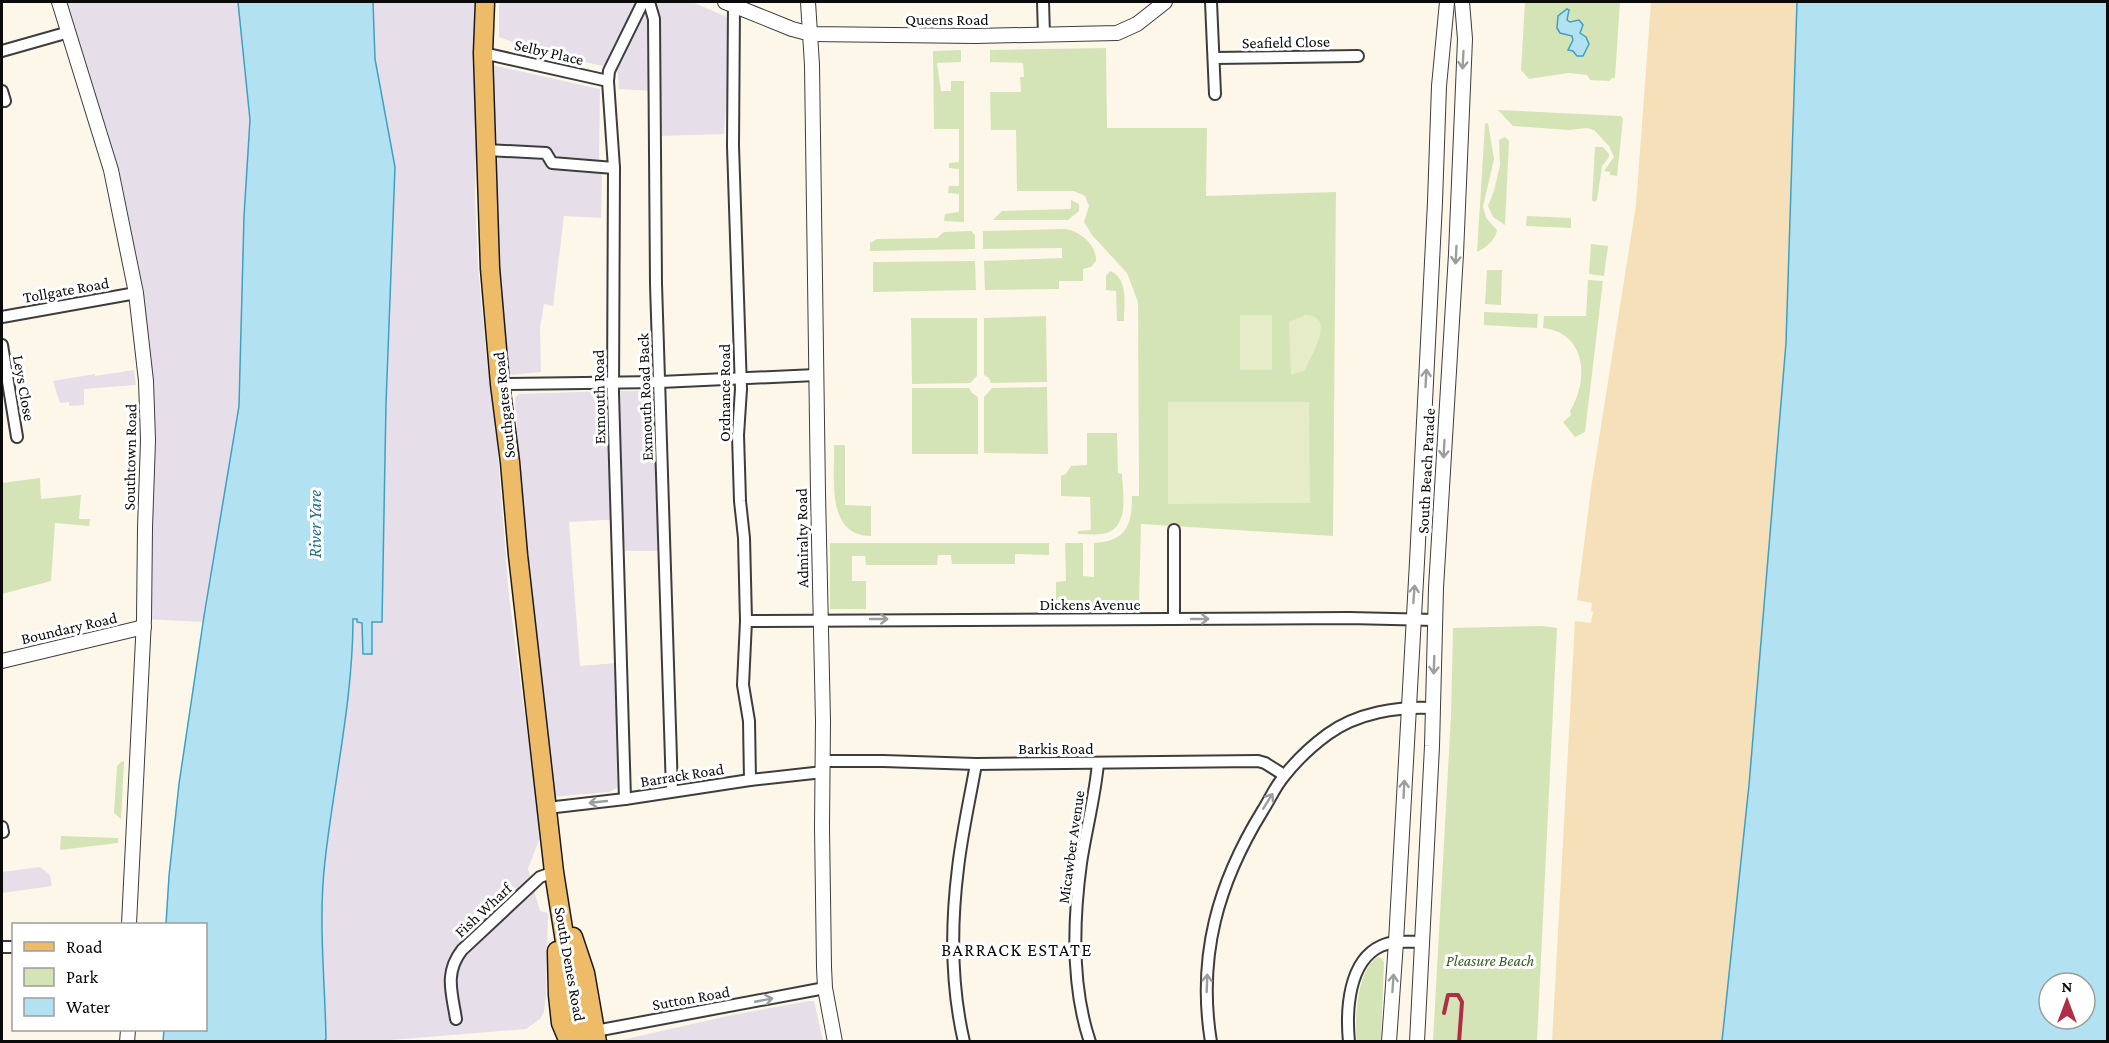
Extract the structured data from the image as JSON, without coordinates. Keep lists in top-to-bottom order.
{
  "streets": {
    "main road": ["Southgates Road", "South Denes Road"],
    "street": [
      "Queens Road",
      "Seafield Close",
      "Selby Place",
      "Tollgate Road",
      "Leys Close",
      "Ordnance Road",
      "Exmouth Road",
      "Exmouth Road Back",
      "Southtown Road",
      "South Beach Parade",
      "Admiralty Road",
      "Dickens Avenue",
      "Boundary Road",
      "Barkis Road",
      "Barrack Road",
      "Micawber Avenue",
      "Fish Wharf",
      "Sutton Road"
    ]
  },
  "crossings": [
    ["Queens Road", "Ordnance Road"],
    ["Queens Road", "Admiralty Road"],
    ["Selby Place", "Exmouth Road"],
    ["Selby Place", "Southgates Road"],
    ["Tollgate Road", "Southtown Road"],
    ["Ordnance Road", "Dickens Avenue"],
    ["Ordnance Road", "Barrack Road"],
    ["Exmouth Road", "Barrack Road"],
    ["Exmouth Road Back", "Barrack Road"],
    ["Southgates Road", "Barrack Road"],
    ["Southgates Road", "South Denes Road"],
    ["Southtown Road", "Boundary Road"],
    ["South Beach Parade", "Dickens Avenue"],
    ["Admiralty Road", "Dickens Avenue"],
    ["Admiralty Road", "Barkis Road"],
    ["Admiralty Road", "Barrack Road"],
    ["Admiralty Road", "Sutton Road"],
    ["Barkis Road", "Barrack Road"],
    ["Barkis Road", "Micawber Avenue"],
    ["Barrack Road", "South Denes Road"],
    ["Fish Wharf", "South Denes Road"],
    ["South Denes Road", "Sutton Road"]
  ],
  "one_way": ["Dickens Avenue", "Sutton Road"],
  "districts": ["BARRACK ESTATE"],
  "water": ["River Yare"],
  "parks": ["Pleasure Beach"],
  "legend": ["Road", "Park", "Water"],
  "north": "top"
}
